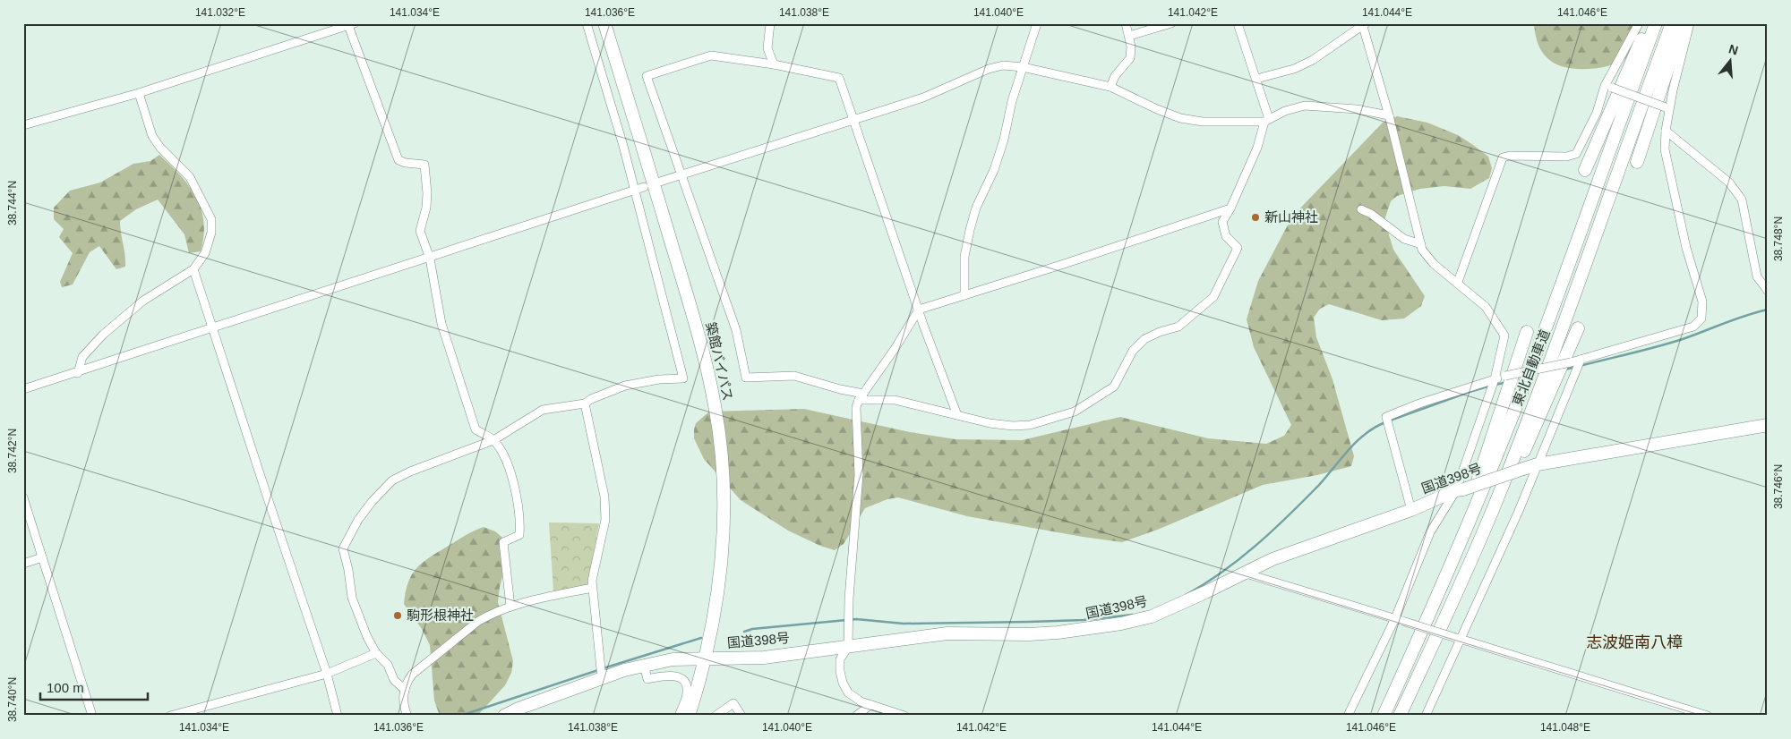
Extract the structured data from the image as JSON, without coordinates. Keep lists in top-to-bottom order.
{
  "streets": {
    "highway": ["築館バイパス", "東北自動車道", "国道398号"]
  },
  "crossings": [
    ["築館バイパス", "国道398号"]
  ],
  "districts": ["志波姫南八樟"],
  "places": ["新山神社", "駒形根神社"],
  "scale_bar": "100 m",
  "north": "top",
  "coordinates": [
    "141.032°E",
    "141.034°E",
    "141.036°E",
    "141.038°E",
    "141.040°E",
    "141.042°E",
    "141.044°E",
    "141.046°E",
    "38.744°N",
    "38.748°N",
    "38.742°N",
    "38.746°N",
    "38.740°N",
    "141.048°E"
  ]
}
